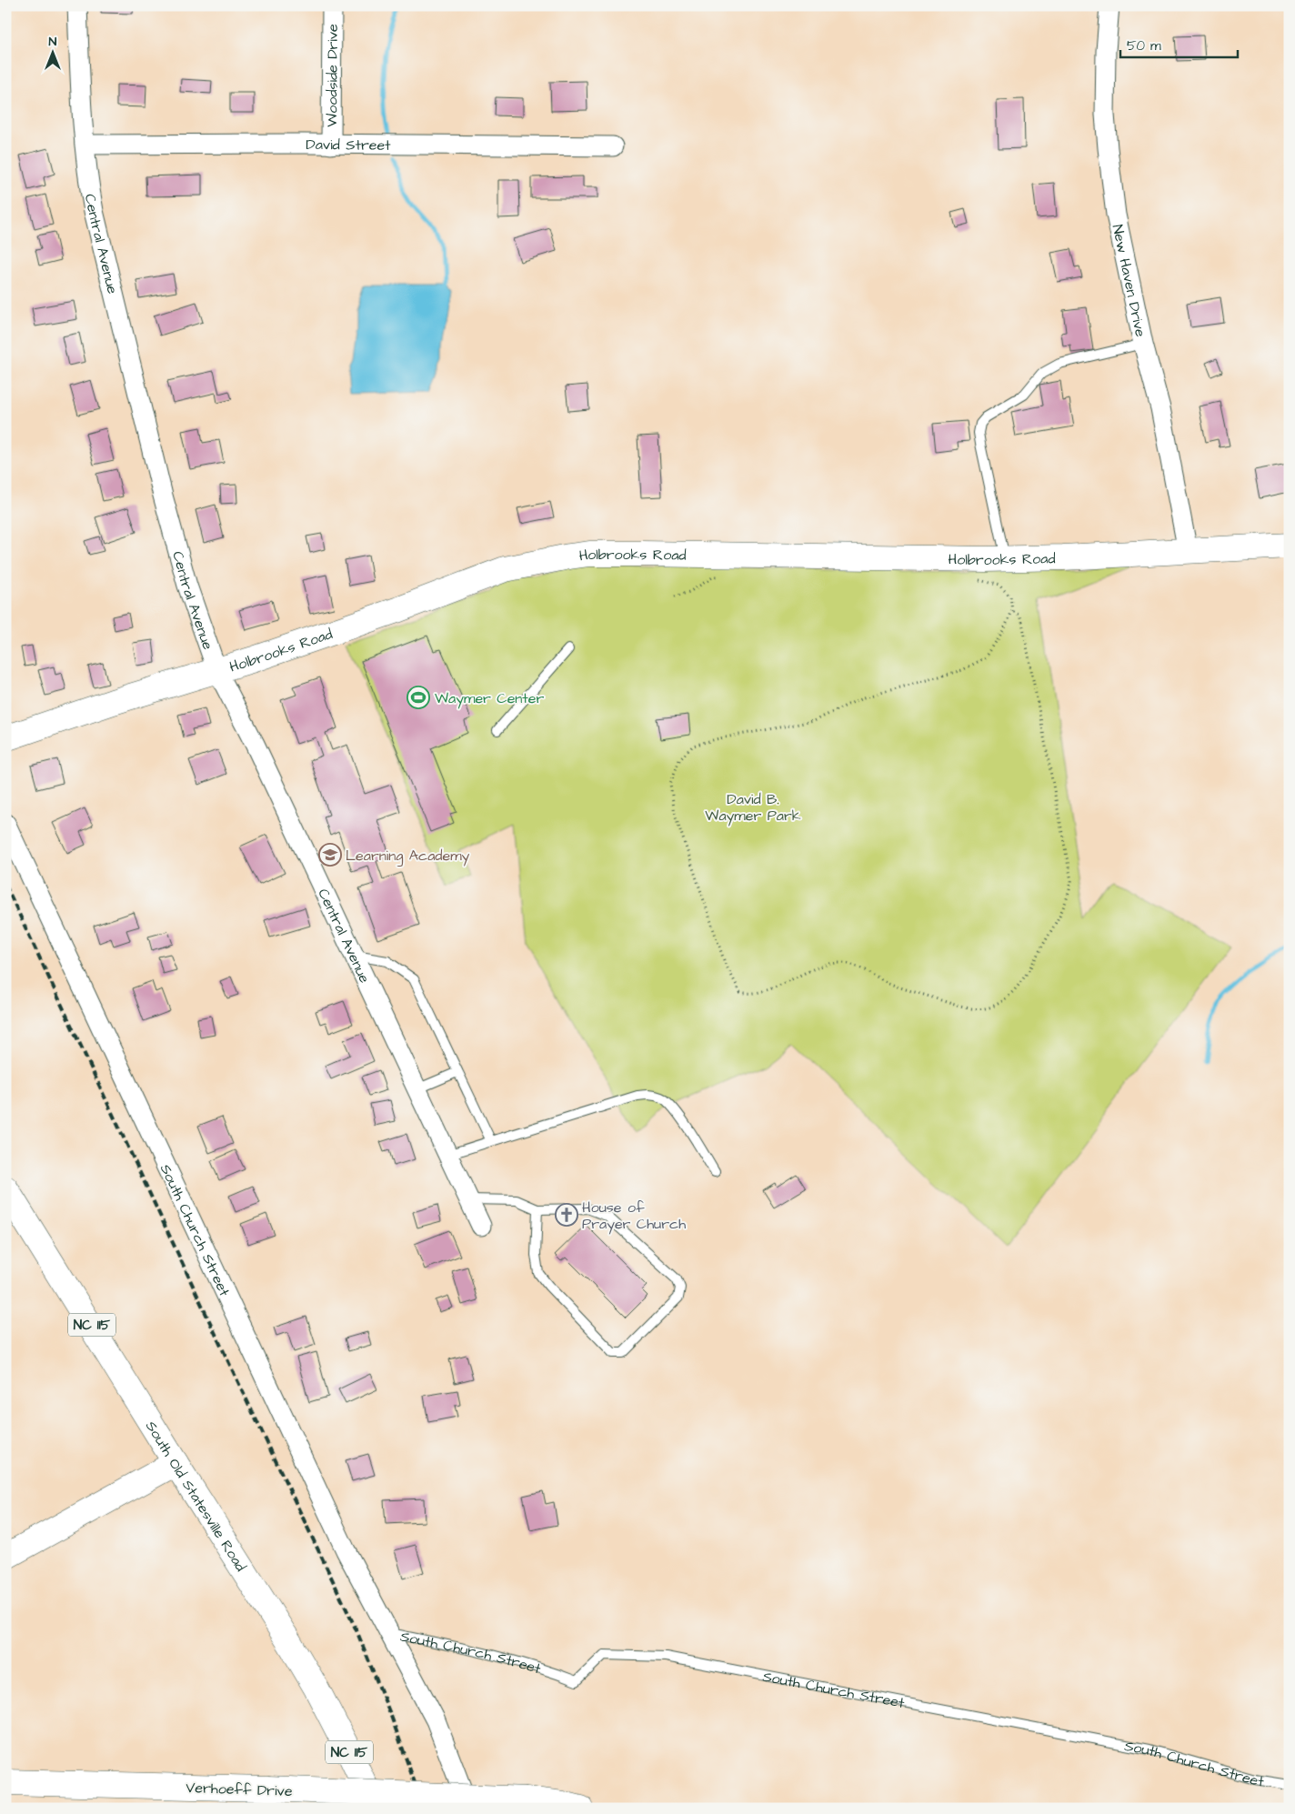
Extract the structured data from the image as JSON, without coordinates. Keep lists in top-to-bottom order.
{
  "streets": {
    "street": [
      "Woodside Drive",
      "David Street",
      "Central Avenue",
      "New Haven Drive",
      "Holbrooks Road",
      "South Church Street",
      "NC 115",
      "South Old Statesville Road",
      "Verhoeff Drive"
    ]
  },
  "crossings": [
    ["Woodside Drive", "David Street"],
    ["David Street", "Central Avenue"],
    ["Central Avenue", "Holbrooks Road"],
    ["New Haven Drive", "Holbrooks Road"]
  ],
  "parks": ["David B. Waymer Park"],
  "places": {
    "sports": ["Waymer Center"],
    "school or university": ["Learning Academy"],
    "church": ["House of Prayer Church"]
  },
  "scale_bar": "50 m",
  "north": "top"
}
